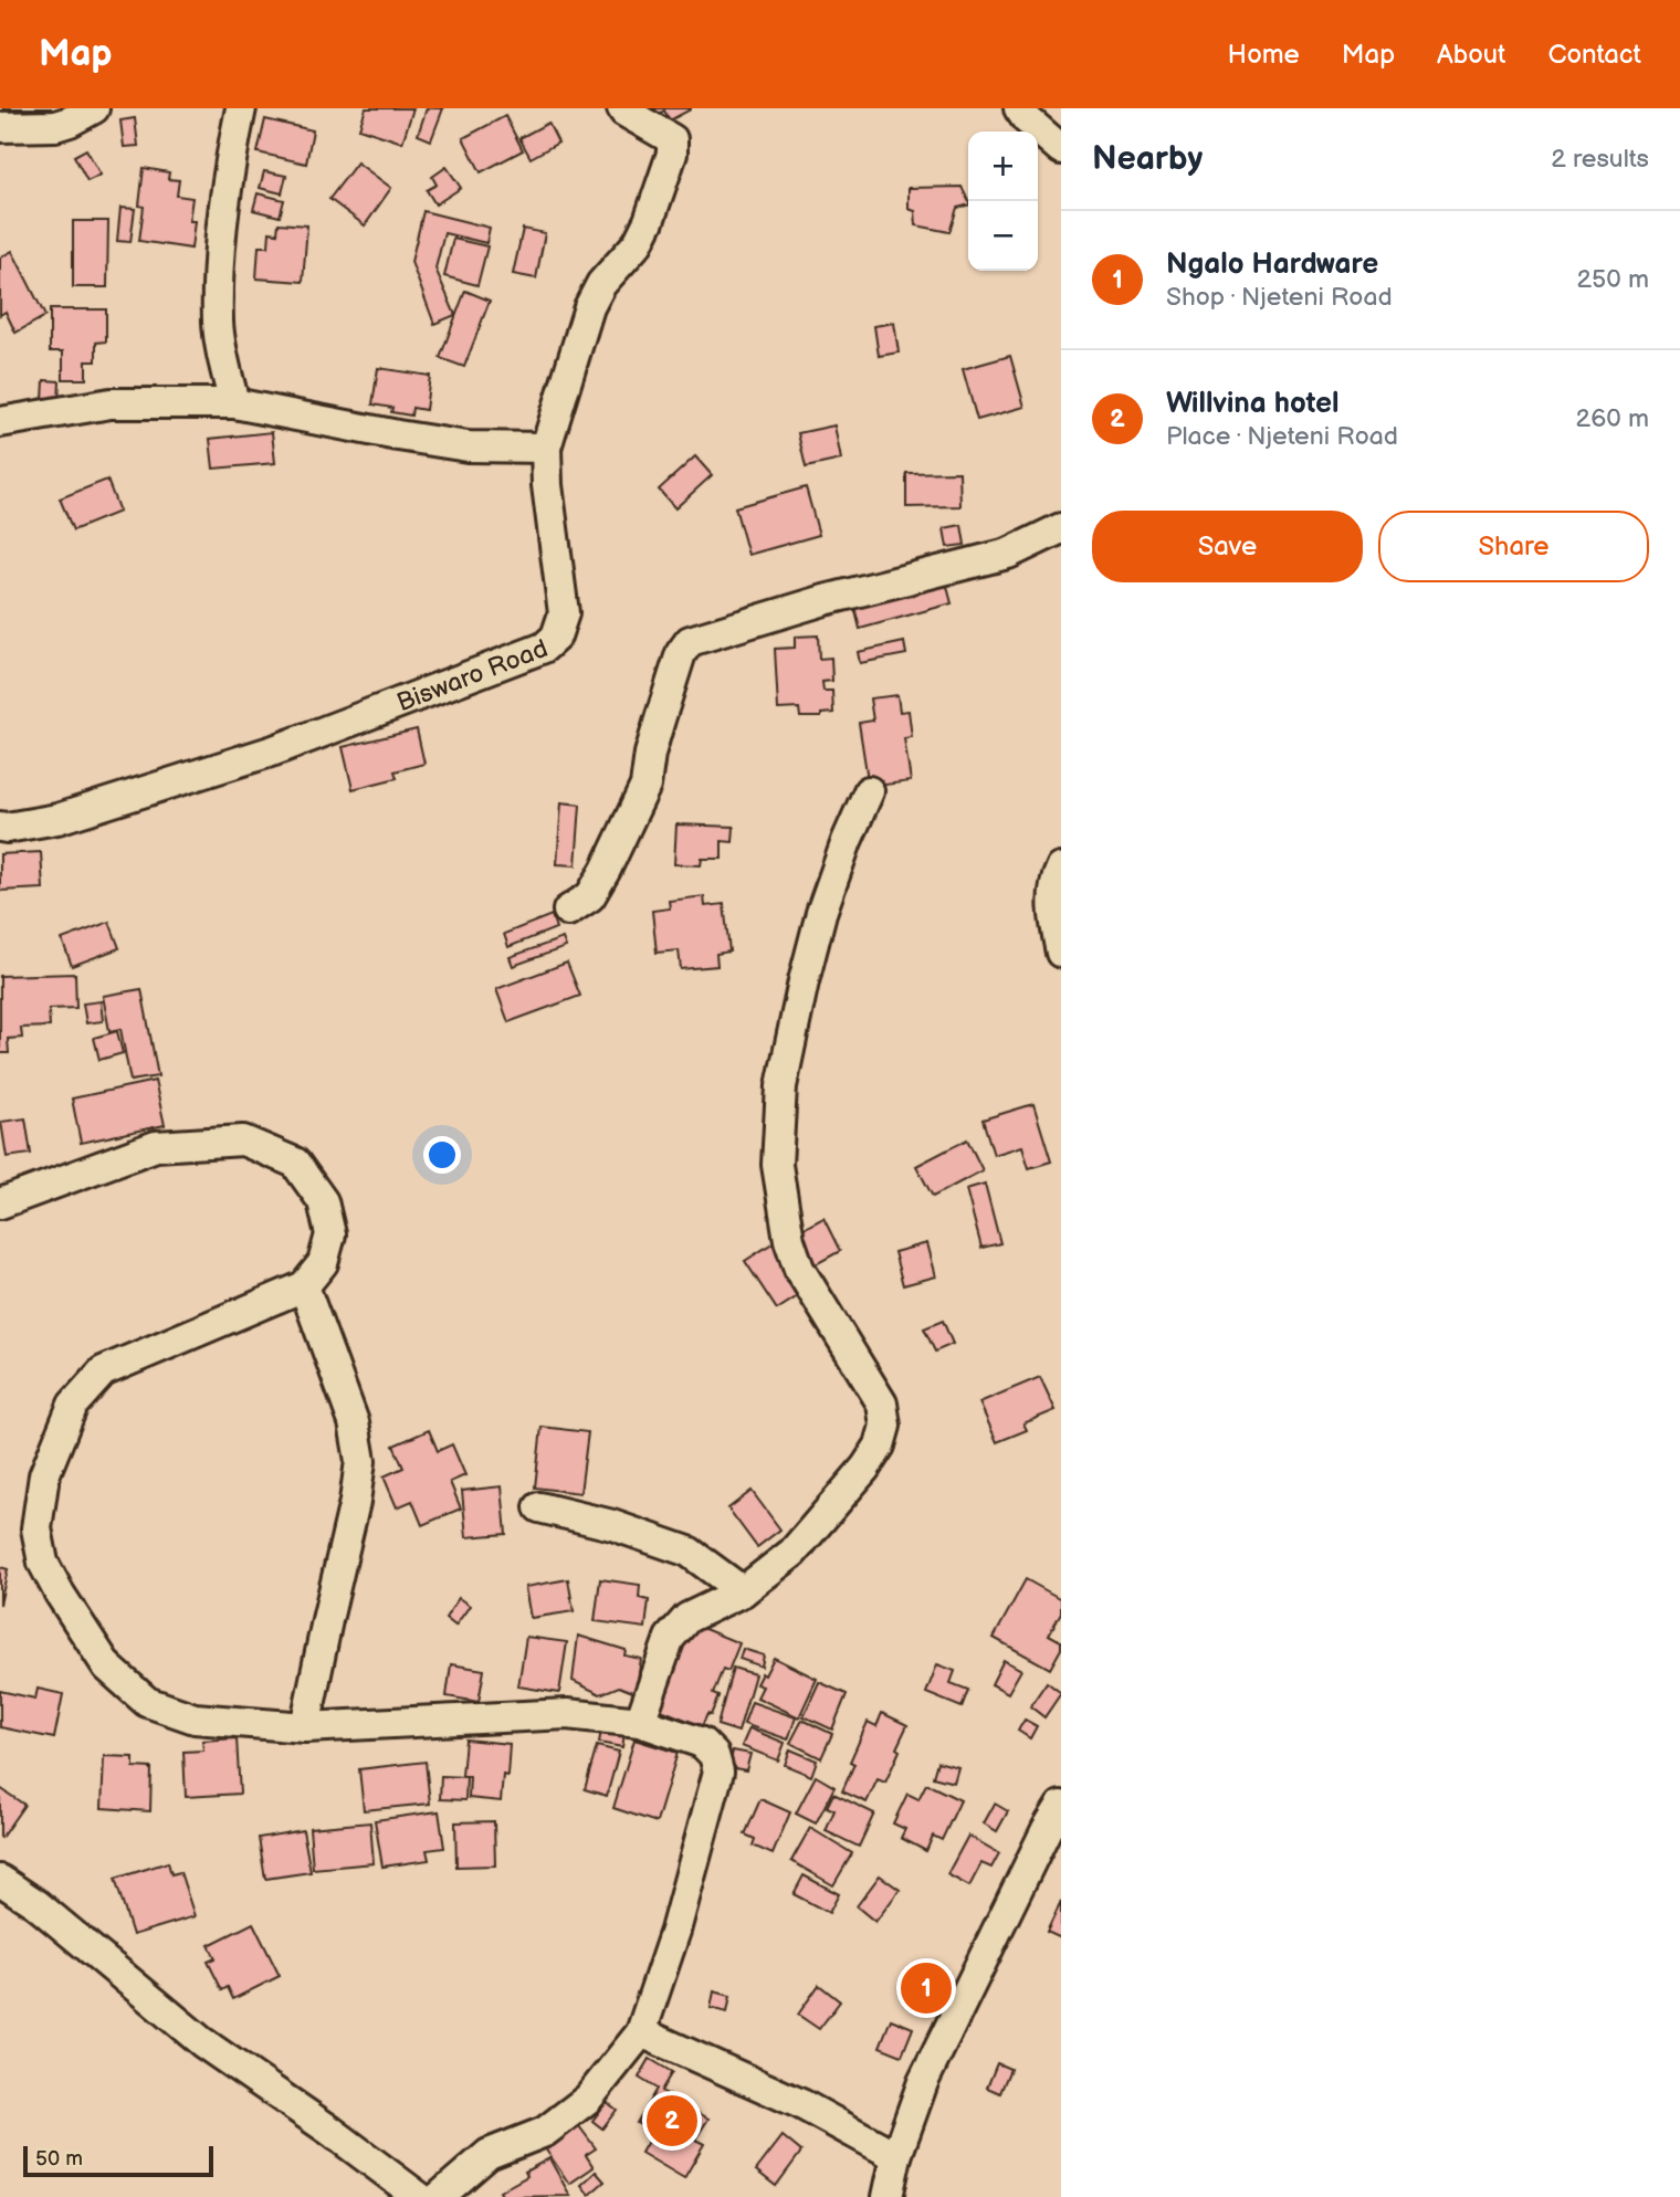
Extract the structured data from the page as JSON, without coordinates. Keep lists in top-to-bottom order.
{
  "streets": {
    "street": ["Biswaro Road"]
  },
  "scale_bar": "50 m",
  "page": {
    "header": "Map",
    "nav": [
      "Home",
      "Map",
      "About",
      "Contact"
    ],
    "heading": ["Nearby", "2 results"],
    "map_buttons": ["+", "−"],
    "list": [
      {
        "mark": "1",
        "name": "Ngalo Hardware",
        "note": "Shop · Njeteni Road",
        "value": "250 m"
      },
      {
        "mark": "2",
        "name": "Willvina hotel",
        "note": "Place · Njeteni Road",
        "value": "260 m"
      }
    ],
    "buttons": ["Save", "Share"],
    "pins": ["1", "2"],
    "scale": "50 m"
  }
}
